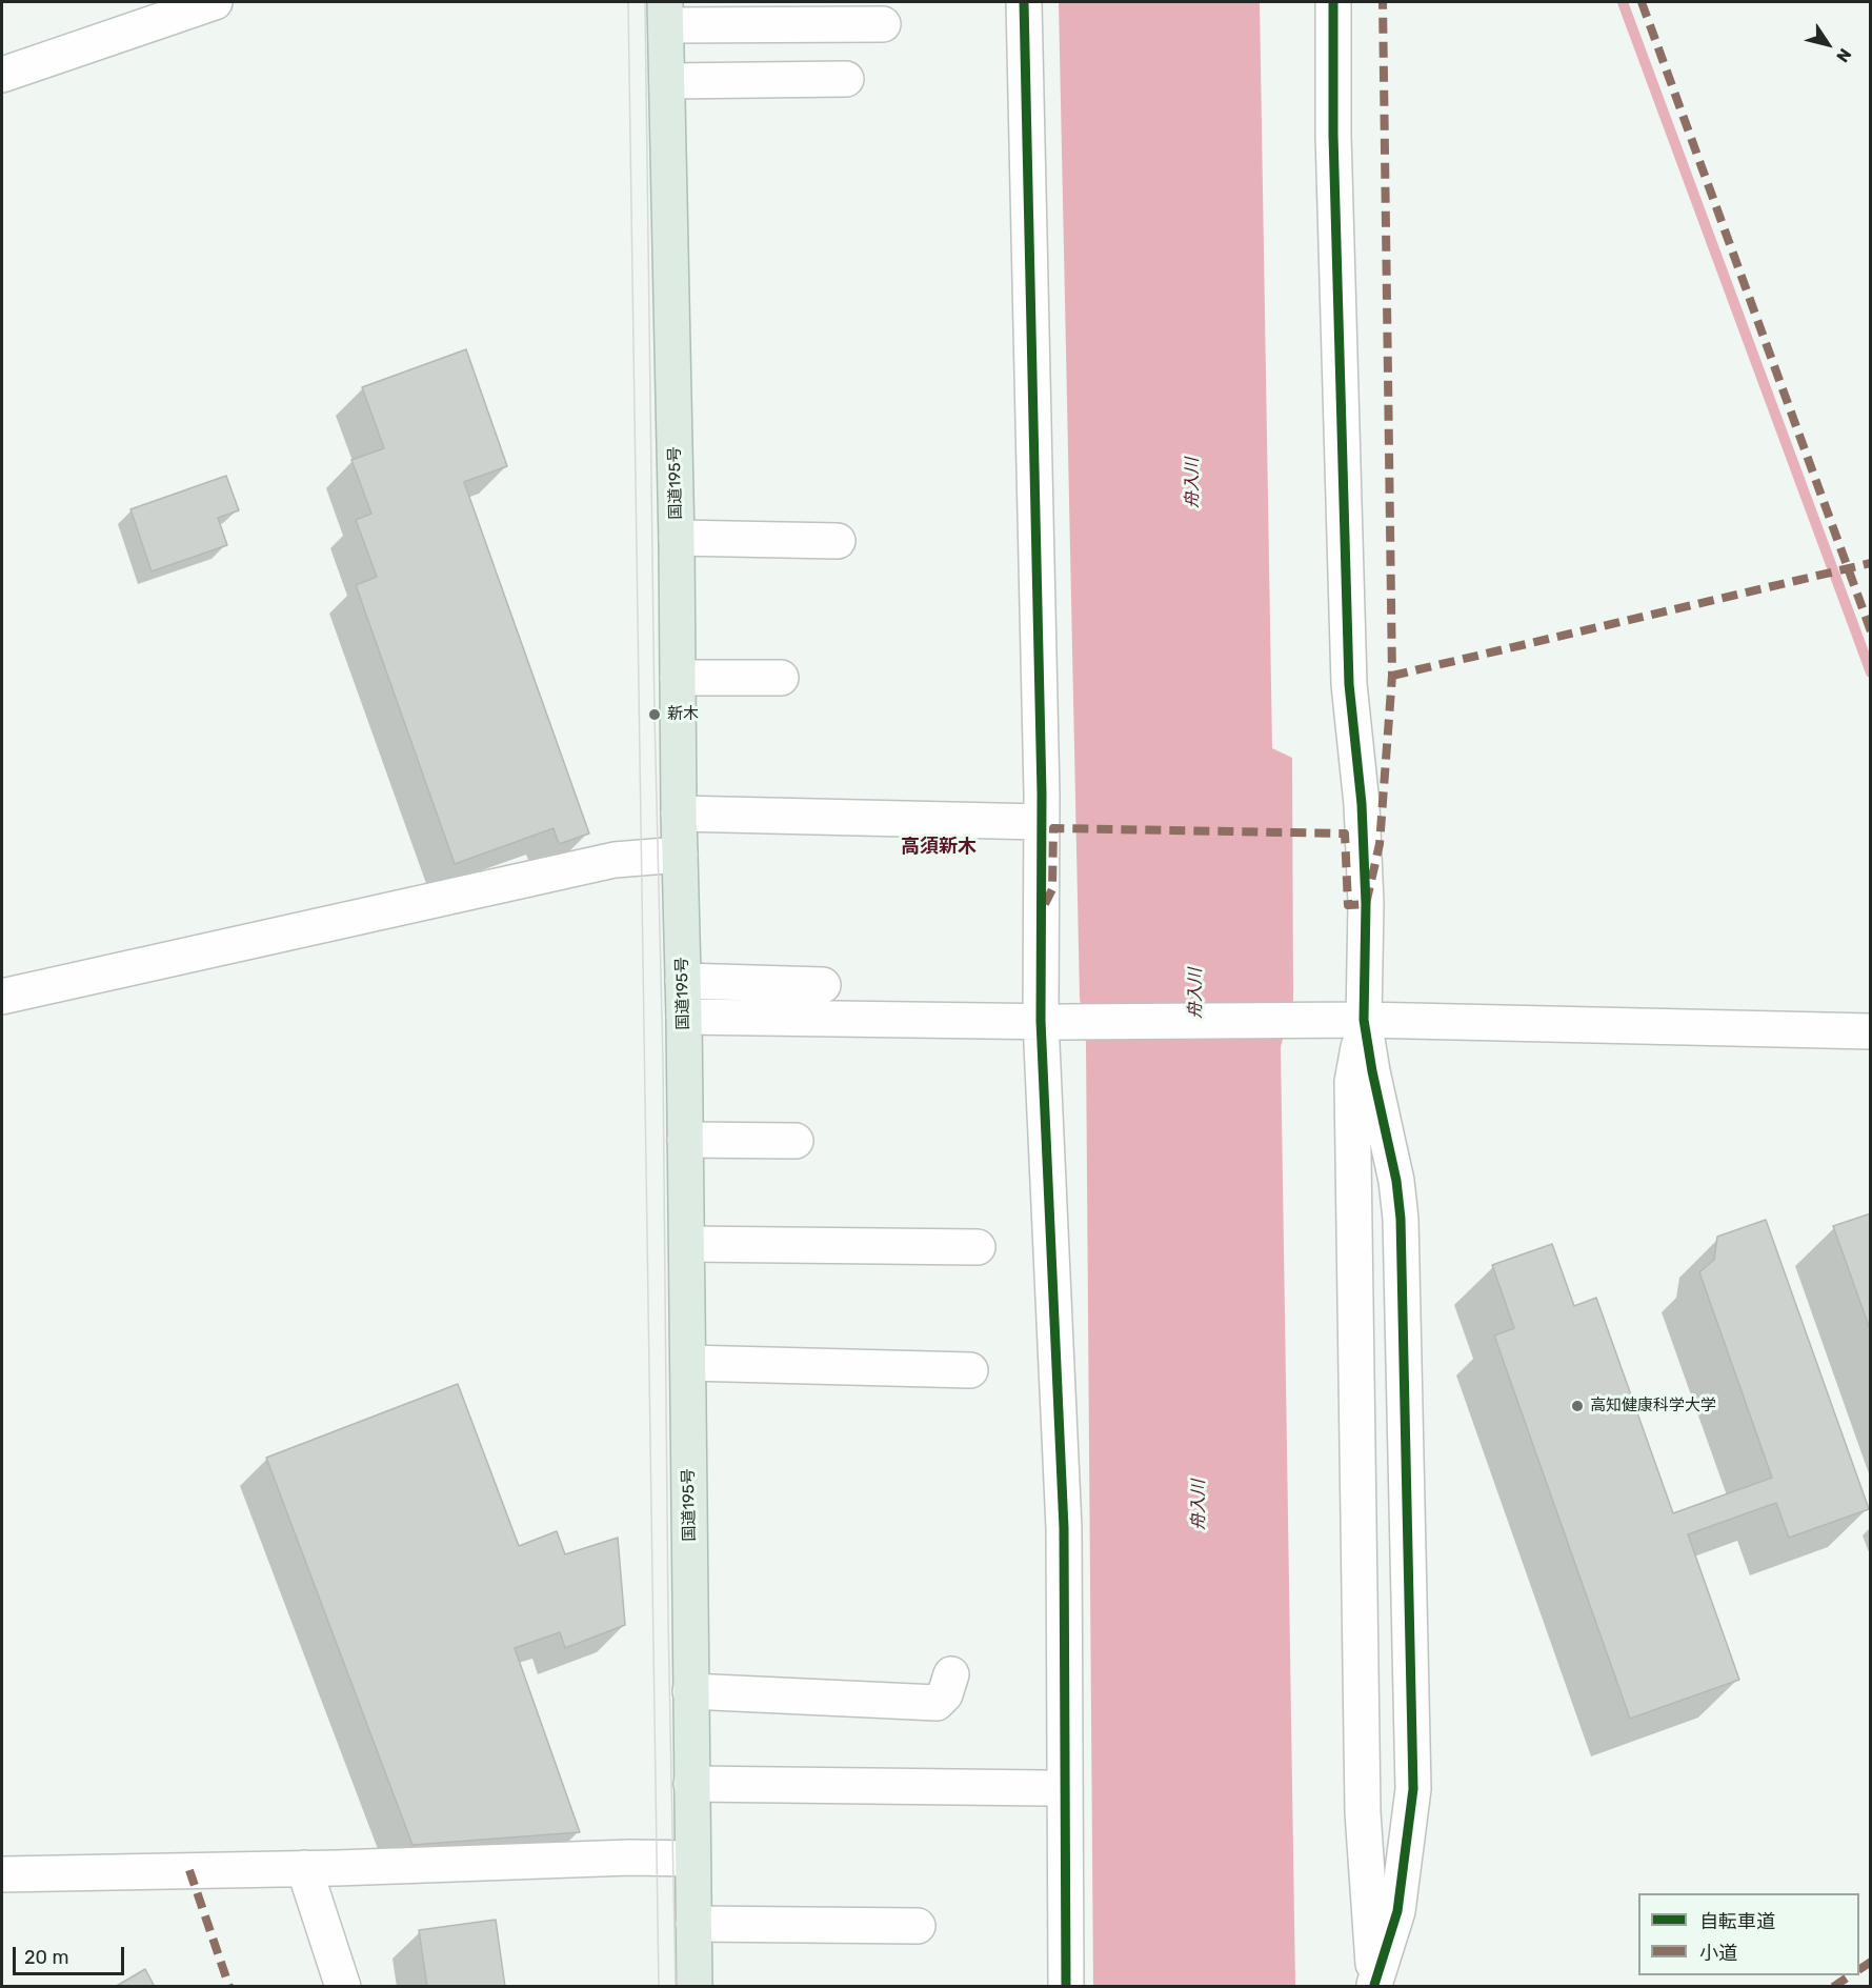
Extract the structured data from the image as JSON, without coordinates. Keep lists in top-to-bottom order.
{
  "streets": {
    "highway": ["国道195号"]
  },
  "districts": ["高須新木"],
  "water": ["舟入川"],
  "places": ["新木", "高知健康科学大学"],
  "legend": ["自転車道", "小道"],
  "scale_bar": "20 m",
  "north": "bottom right"
}
